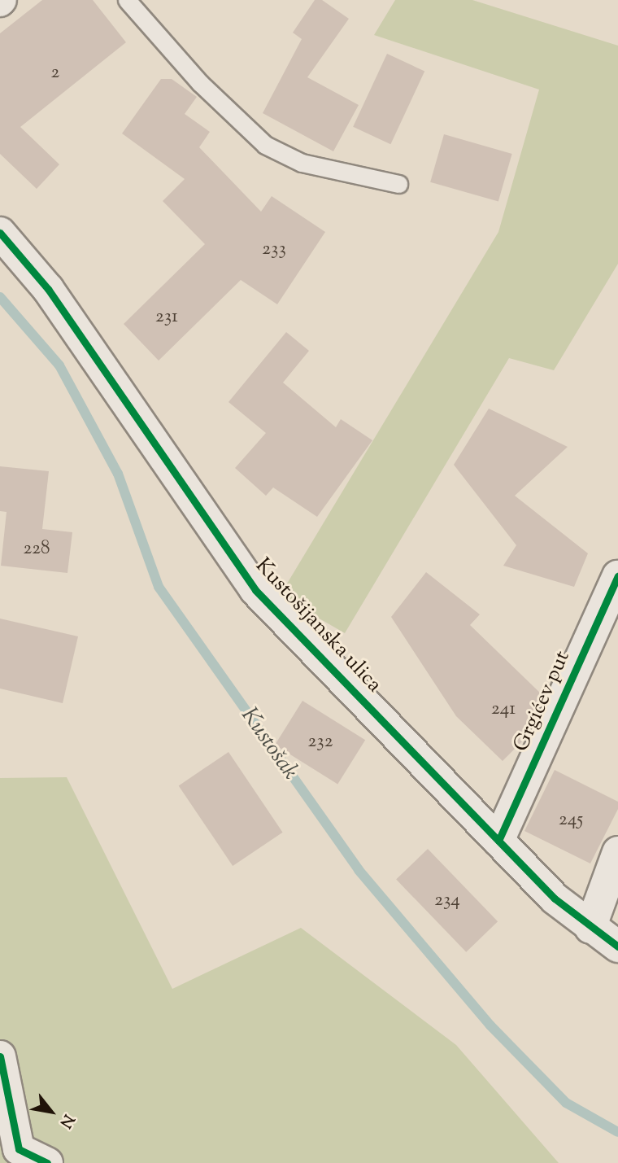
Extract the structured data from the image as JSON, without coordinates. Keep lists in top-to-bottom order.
{
  "streets": {
    "street": ["Kustošijanska ulica", "Grgićev put"]
  },
  "crossings": [
    ["Kustošijanska ulica", "Grgićev put"]
  ],
  "water": ["Kustošak"],
  "house_numbers": [
    "2",
    "233",
    "231",
    "228",
    "241",
    "232",
    "245",
    "234"
  ],
  "north": "bottom right"
}
